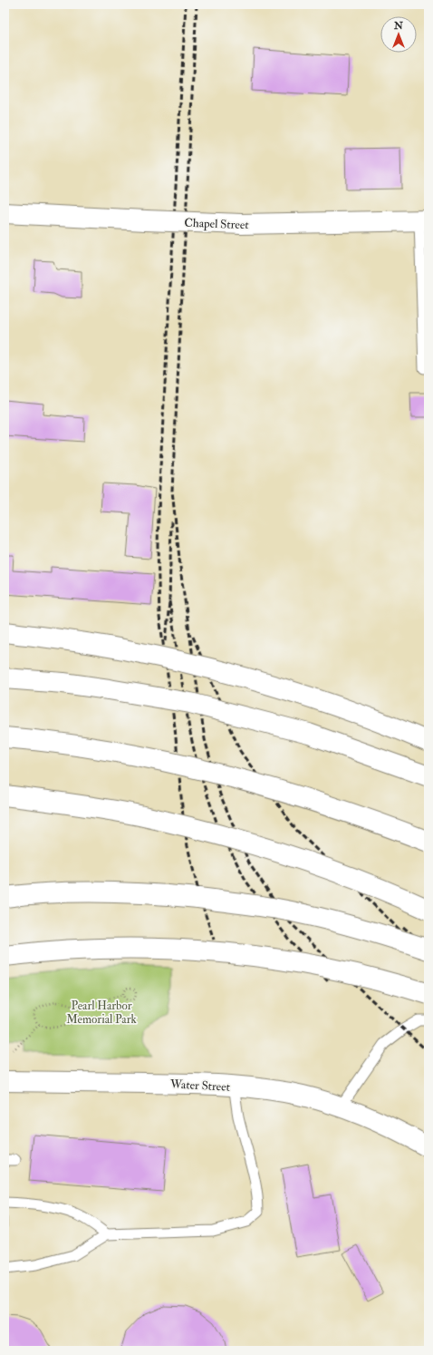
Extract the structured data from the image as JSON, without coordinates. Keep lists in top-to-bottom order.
{
  "streets": {
    "main road": ["Chapel Street", "Water Street"]
  },
  "parks": ["Pearl Harbor Memorial Park"],
  "north": "top"
}
